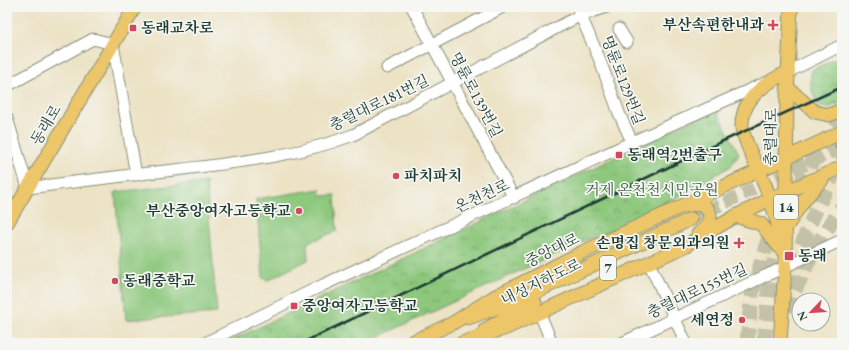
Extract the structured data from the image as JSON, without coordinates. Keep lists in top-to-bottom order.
{
  "streets": {
    "main road": [
      "동래로",
      "충렬대로",
      "14",
      "중앙대로",
      "7",
      "내성지하도로"
    ],
    "street": [
      "명륜로129번길",
      "명륜로139번길",
      "충렬대로181번길",
      "온천천로",
      "충렬대로155번길"
    ]
  },
  "crossings": [
    ["명륜로129번길", "충렬대로181번길"],
    ["명륜로129번길", "온천천로"],
    ["명륜로139번길", "충렬대로181번길"],
    ["명륜로139번길", "온천천로"],
    ["충렬대로181번길", "동래로"],
    ["충렬대로", "중앙대로"],
    ["충렬대로", "충렬대로155번길"],
    ["중앙대로", "내성지하도로"]
  ],
  "parks": ["거제 온천천시민공원"],
  "places": {
    "health": ["부산속편한내과", "손명집 창문외과의원"],
    "transit": [
      "동래교차로",
      "동래역2번출구",
      "동래",
      "중앙여자고등학교"
    ],
    "other": [
      "파치파치",
      "부산중앙여자고등학교",
      "동래중학교",
      "세연정"
    ]
  },
  "north": "bottom left"
}
